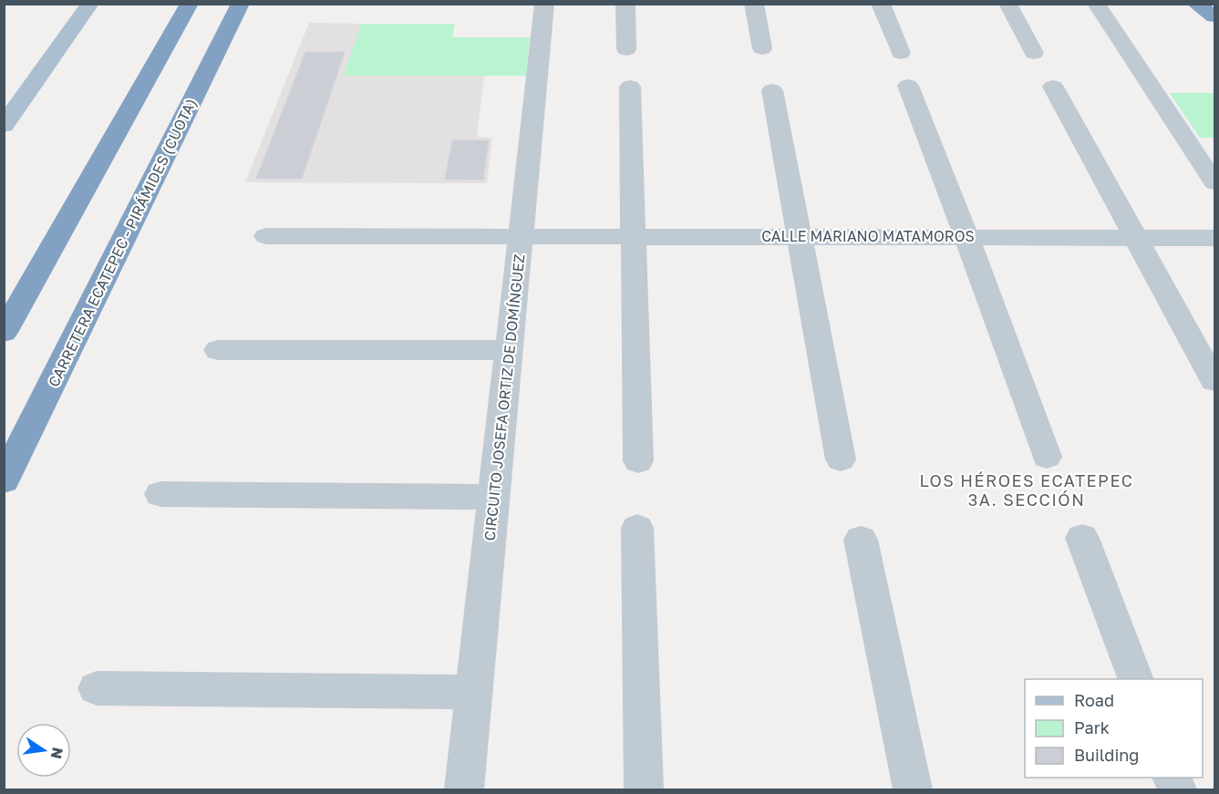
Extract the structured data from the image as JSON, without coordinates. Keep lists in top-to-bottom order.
{
  "streets": {
    "highway": ["CARRETERA ECATEPEC - PIRÁMIDES (CUOTA)"],
    "street": ["CALLE MARIANO MATAMOROS", "CIRCUITO JOSEFA ORTIZ DE DOMÍNGUEZ"]
  },
  "crossings": [
    ["CALLE MARIANO MATAMOROS", "CIRCUITO JOSEFA ORTIZ DE DOMÍNGUEZ"]
  ],
  "districts": ["LOS HÉROES ECATEPEC 3A. SECCIÓN"],
  "legend": ["Road", "Park", "Building"],
  "north": "right"
}
